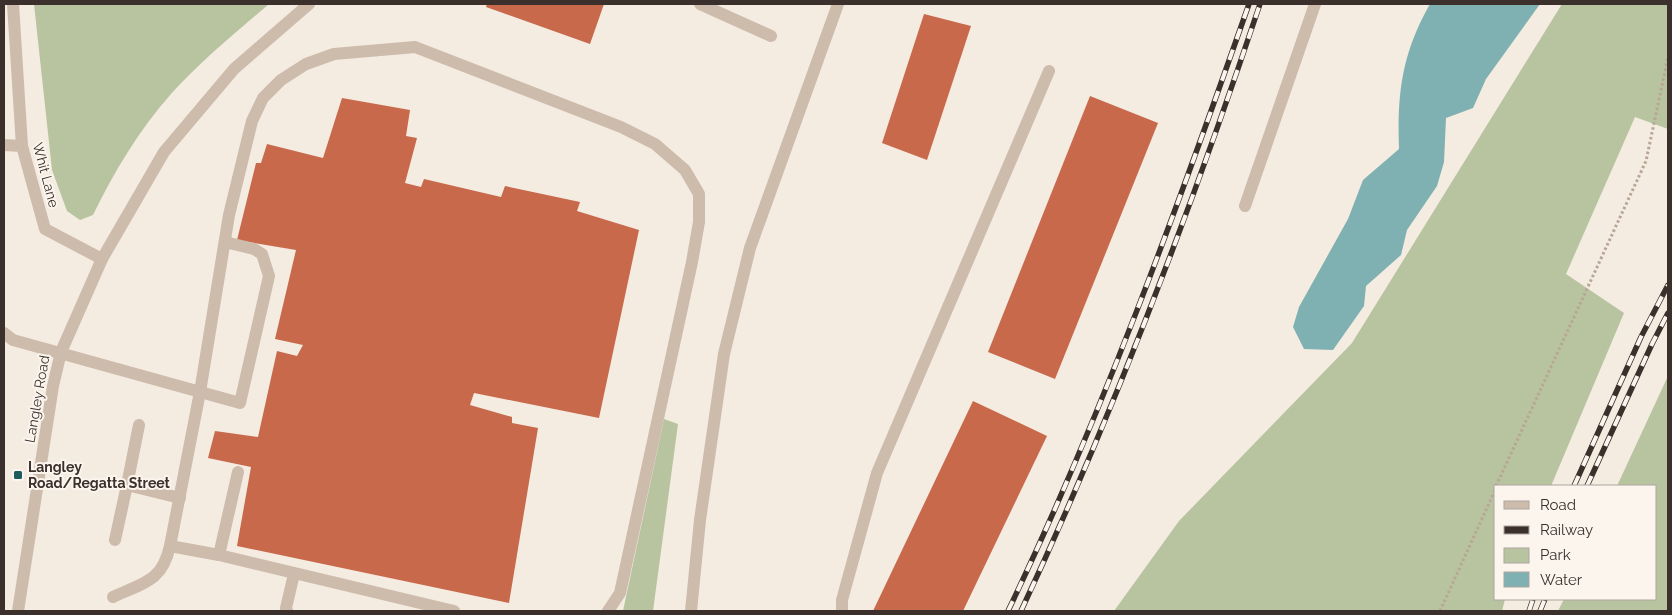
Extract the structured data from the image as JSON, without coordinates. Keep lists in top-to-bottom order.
{
  "streets": {
    "street": ["Whit Lane", "Langley Road"]
  },
  "crossings": [
    ["Whit Lane", "Langley Road"]
  ],
  "places": {
    "transit": ["Langley Road/Regatta Street"]
  },
  "legend": [
    "Road",
    "Railway",
    "Park",
    "Water"
  ]
}
